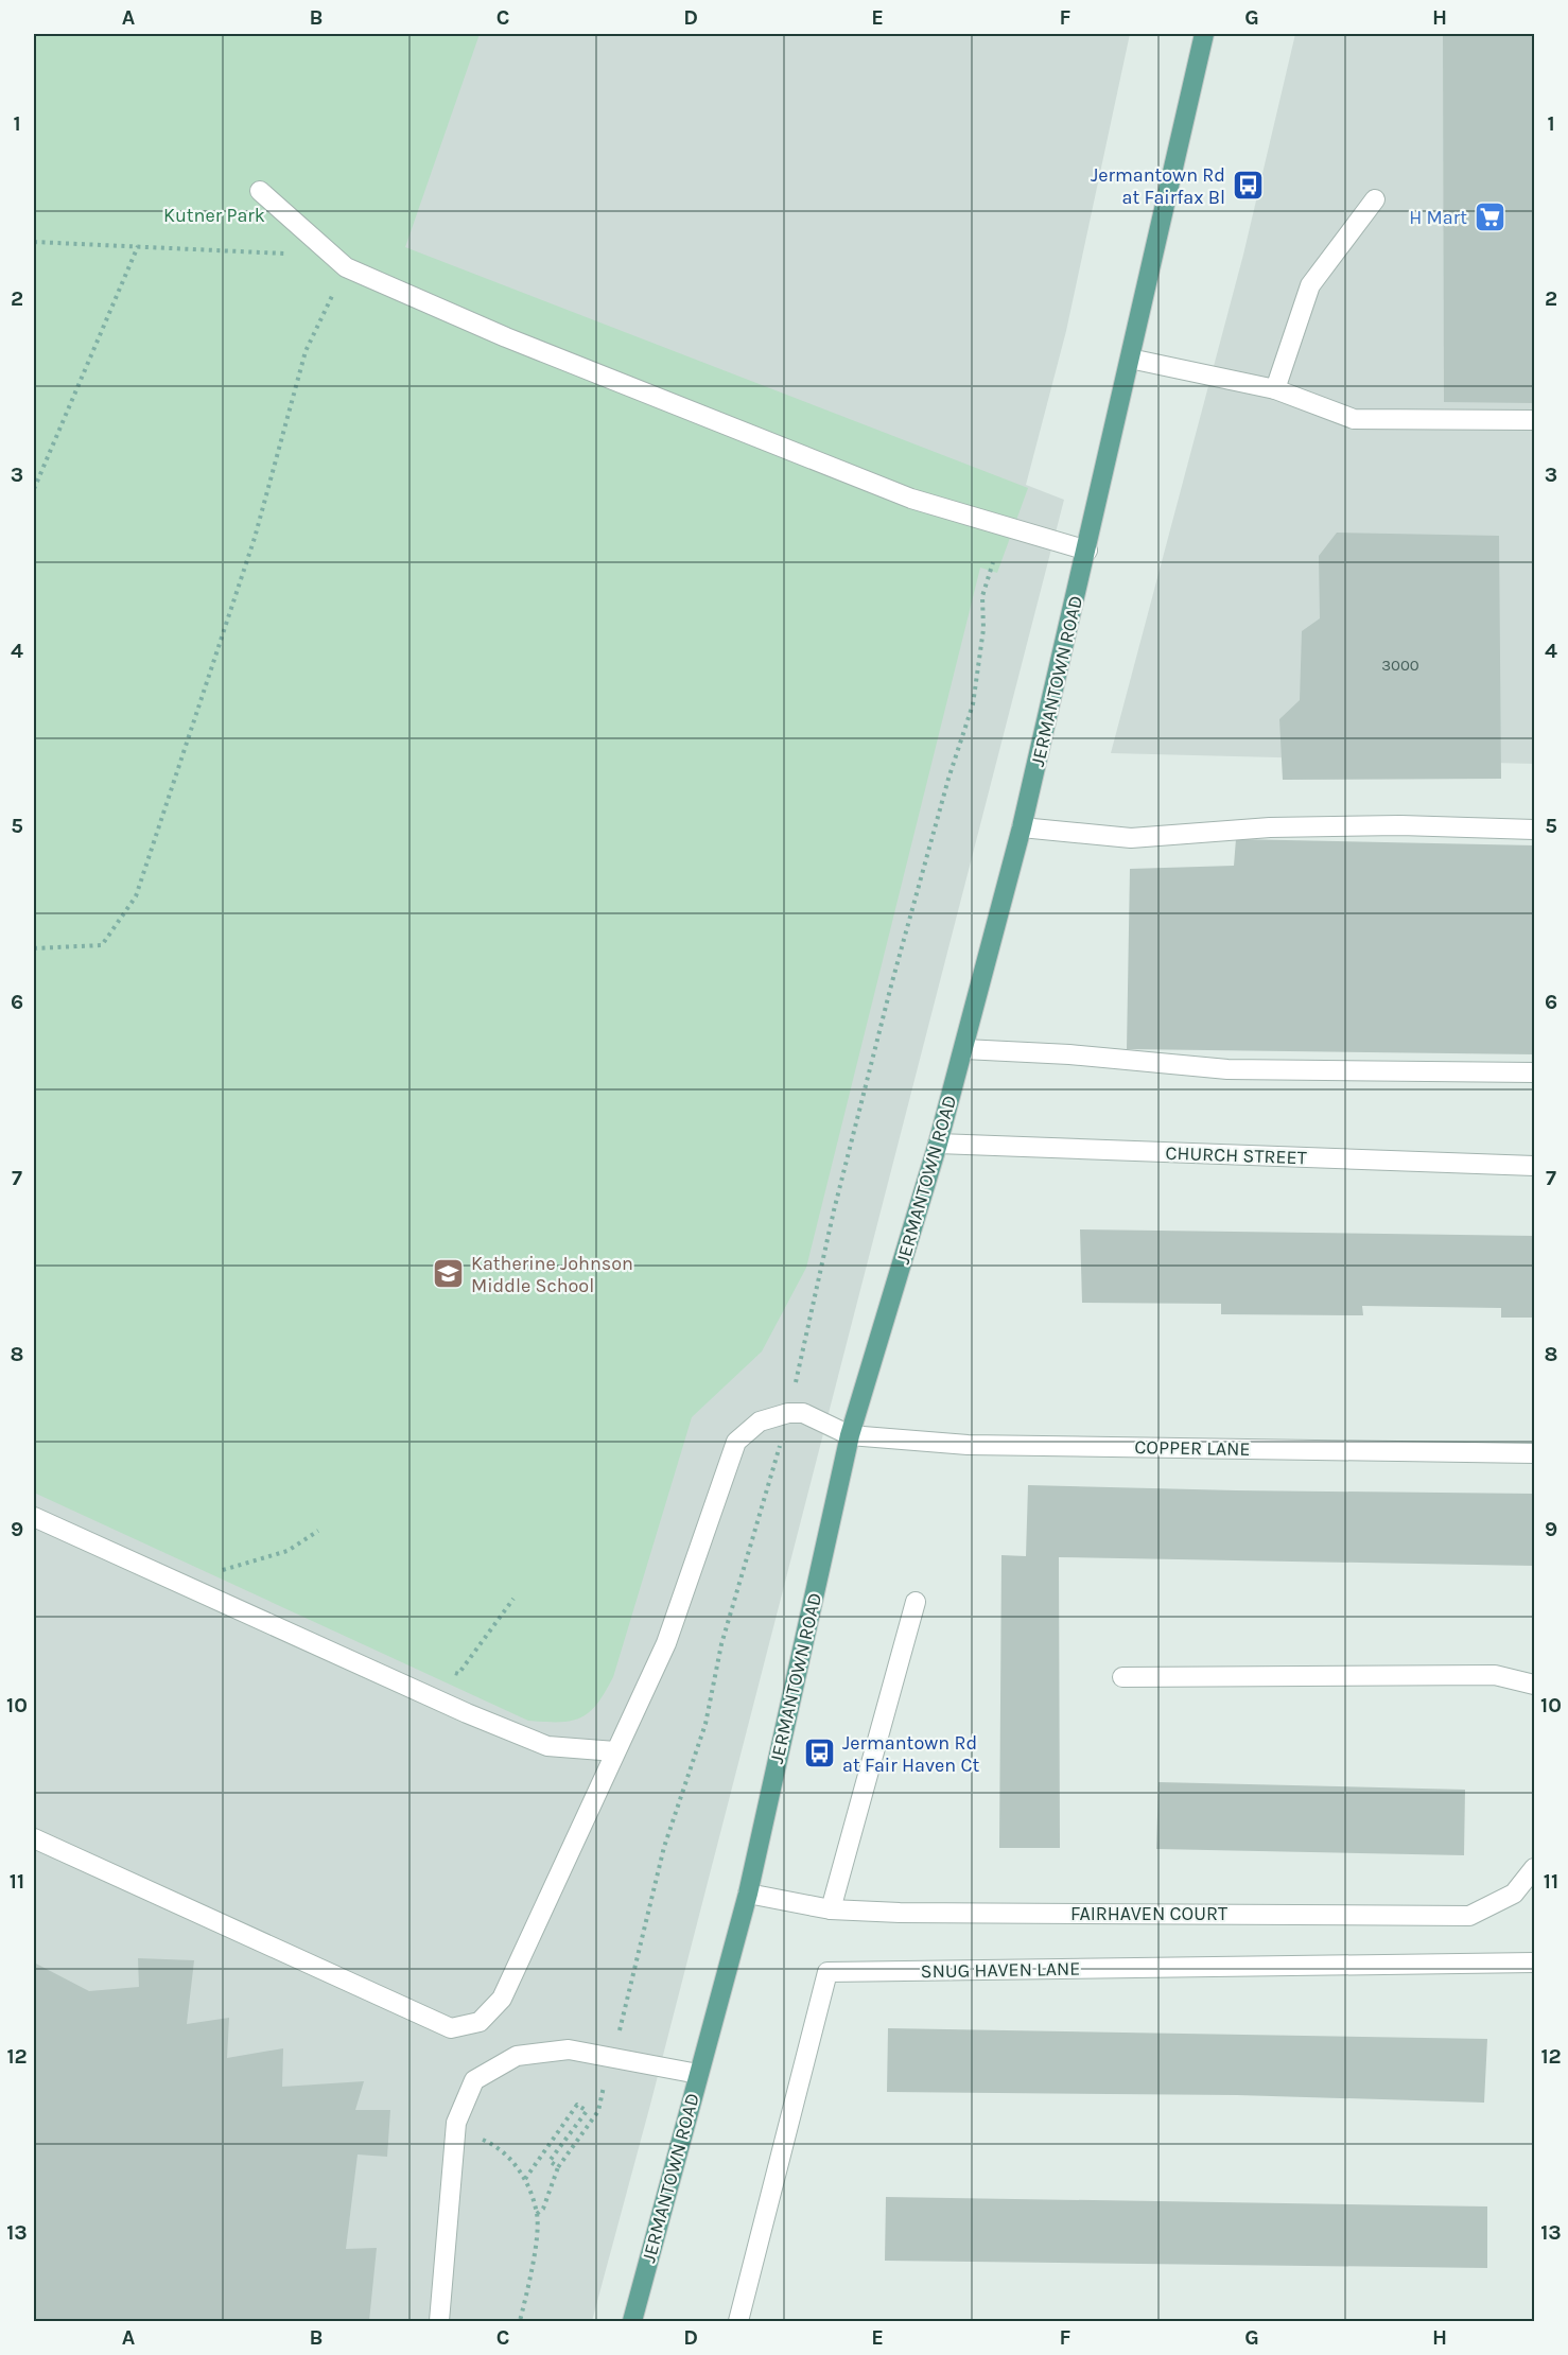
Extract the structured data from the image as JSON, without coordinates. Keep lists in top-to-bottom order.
{
  "streets": {
    "main road": ["JERMANTOWN ROAD"],
    "street": [
      "CHURCH STREET",
      "COPPER LANE",
      "FAIRHAVEN COURT",
      "SNUG HAVEN LANE"
    ]
  },
  "crossings": [
    ["JERMANTOWN ROAD", "CHURCH STREET"],
    ["JERMANTOWN ROAD", "COPPER LANE"],
    ["JERMANTOWN ROAD", "FAIRHAVEN COURT"]
  ],
  "parks": ["Kutner Park"],
  "places": {
    "bus stop": ["Jermantown Rd at Fairfax Bl", "Jermantown Rd at Fair Haven Ct"],
    "supermarket": ["H Mart"],
    "school or university": ["Katherine Johnson Middle School"]
  },
  "house_numbers": ["3000"],
  "grid": {
    "columns": [
      "A",
      "B",
      "C",
      "D",
      "E",
      "F",
      "G",
      "H"
    ],
    "rows": [
      "1",
      "2",
      "3",
      "4",
      "5",
      "6",
      "7",
      "8",
      "9",
      "10",
      "11",
      "12",
      "13"
    ]
  }
}
